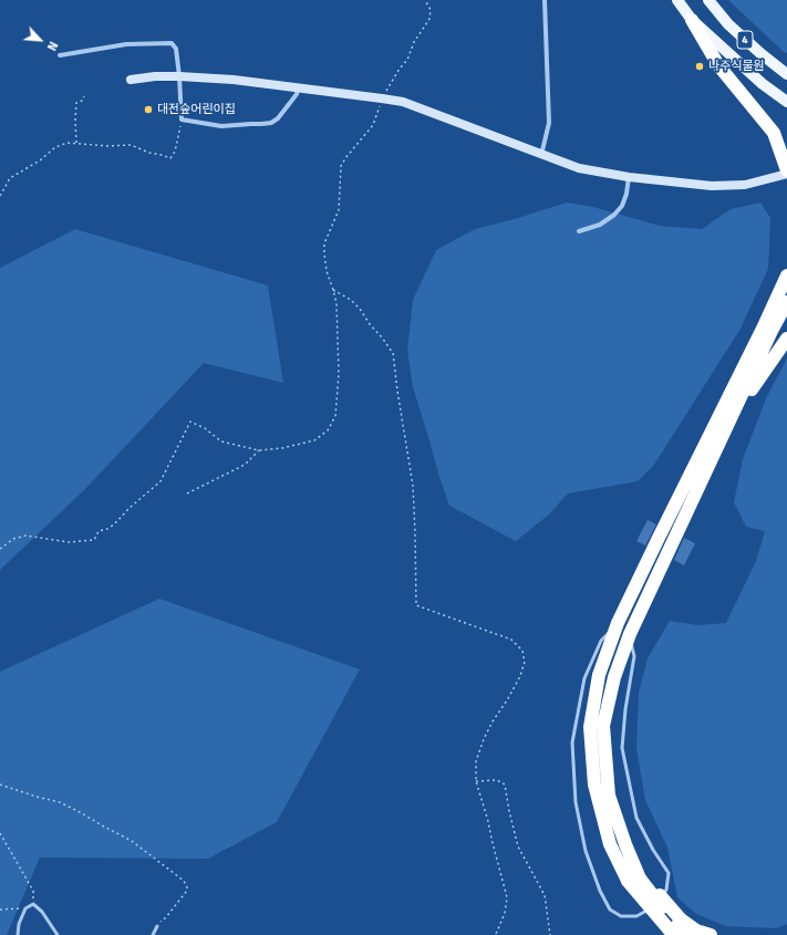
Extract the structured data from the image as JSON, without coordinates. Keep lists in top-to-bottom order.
{
  "streets": {
    "main road": ["4"]
  },
  "places": ["나주식물원", "대전숲어린이집"],
  "north": "bottom right"
}
